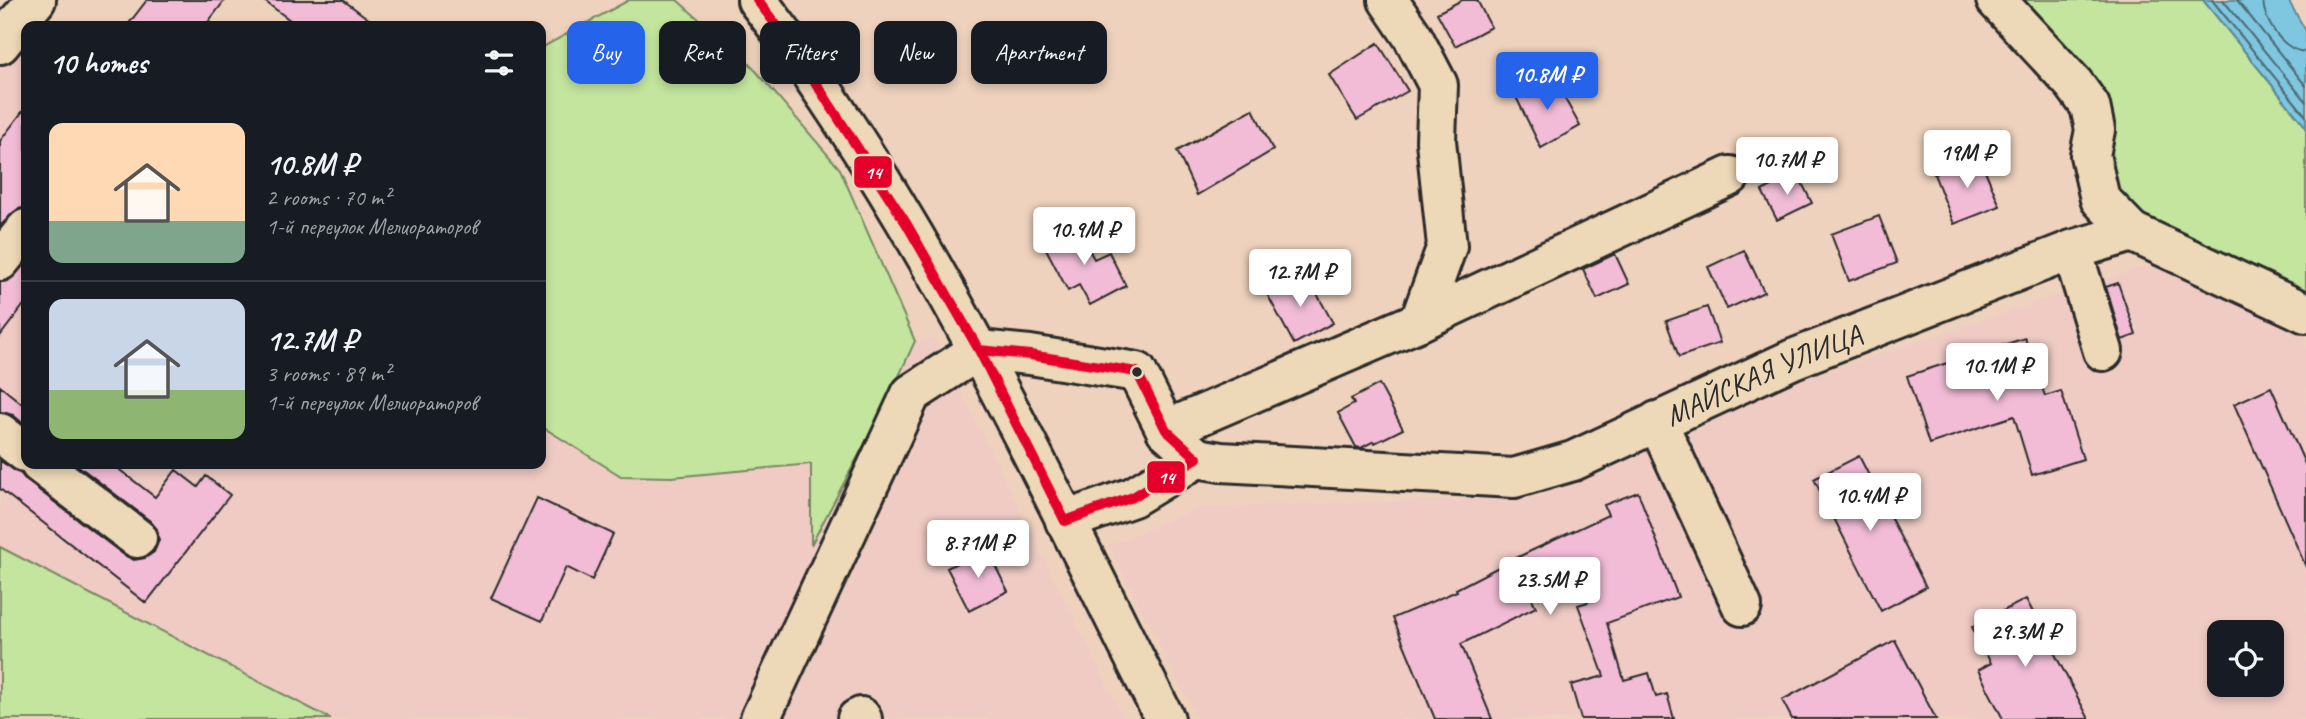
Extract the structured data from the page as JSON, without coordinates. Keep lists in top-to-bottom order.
{
  "streets": {
    "street": ["МАЙСКАЯ УЛИЦА"]
  },
  "lines": ["transit line 14"],
  "page": {
    "chip": [
      "Buy",
      "Rent",
      "Filters",
      "New",
      "Apartment"
    ],
    "heading": "10 homes",
    "price": [
      "10.8M ₽",
      "19M ₽",
      "10.7M ₽",
      "10.9M ₽",
      "12.7M ₽",
      "10.1M ₽",
      "10.4M ₽",
      "8.71M ₽",
      "23.5M ₽",
      "29.3M ₽"
    ],
    "list": [
      {
        "name": "10.8M ₽",
        "note": "2 rooms · 70 m² · 1-й переулок Мелиораторов"
      },
      {
        "name": "12.7M ₽",
        "note": "3 rooms · 89 m² · 1-й переулок Мелиораторов"
      }
    ]
  }
}
